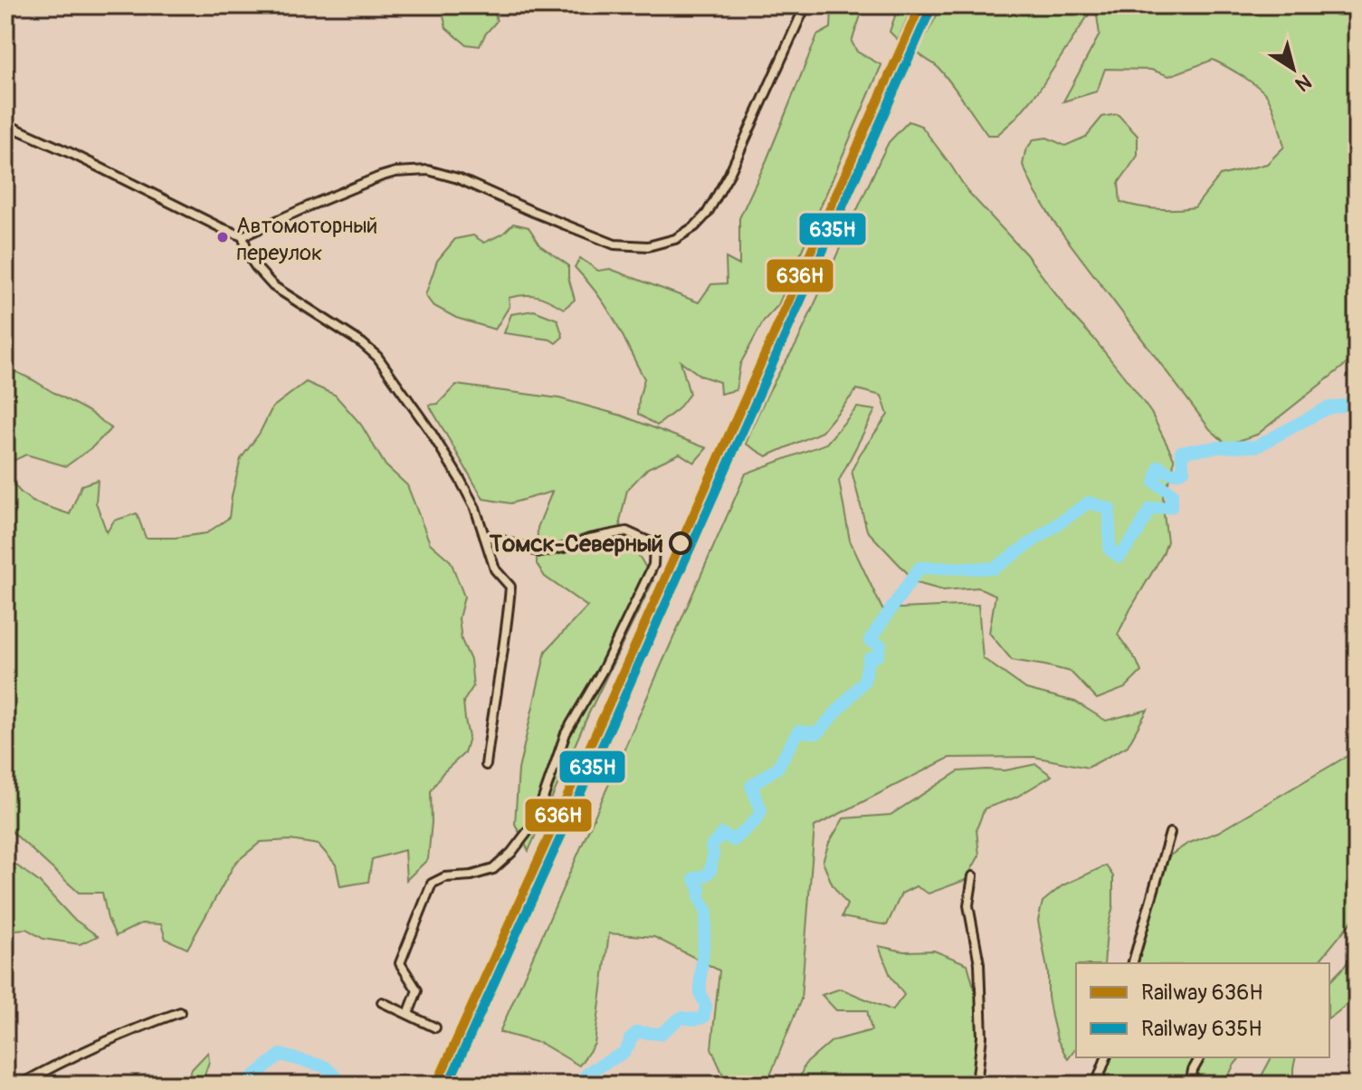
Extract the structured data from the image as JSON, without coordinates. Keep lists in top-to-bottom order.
{
  "places": ["Автомоторный переулок", "Томск-Северный"],
  "lines": ["rail line 636Н", "rail line 635Н"],
  "legend": ["Railway 636Н", "Railway 635Н"],
  "north": "bottom right"
}
